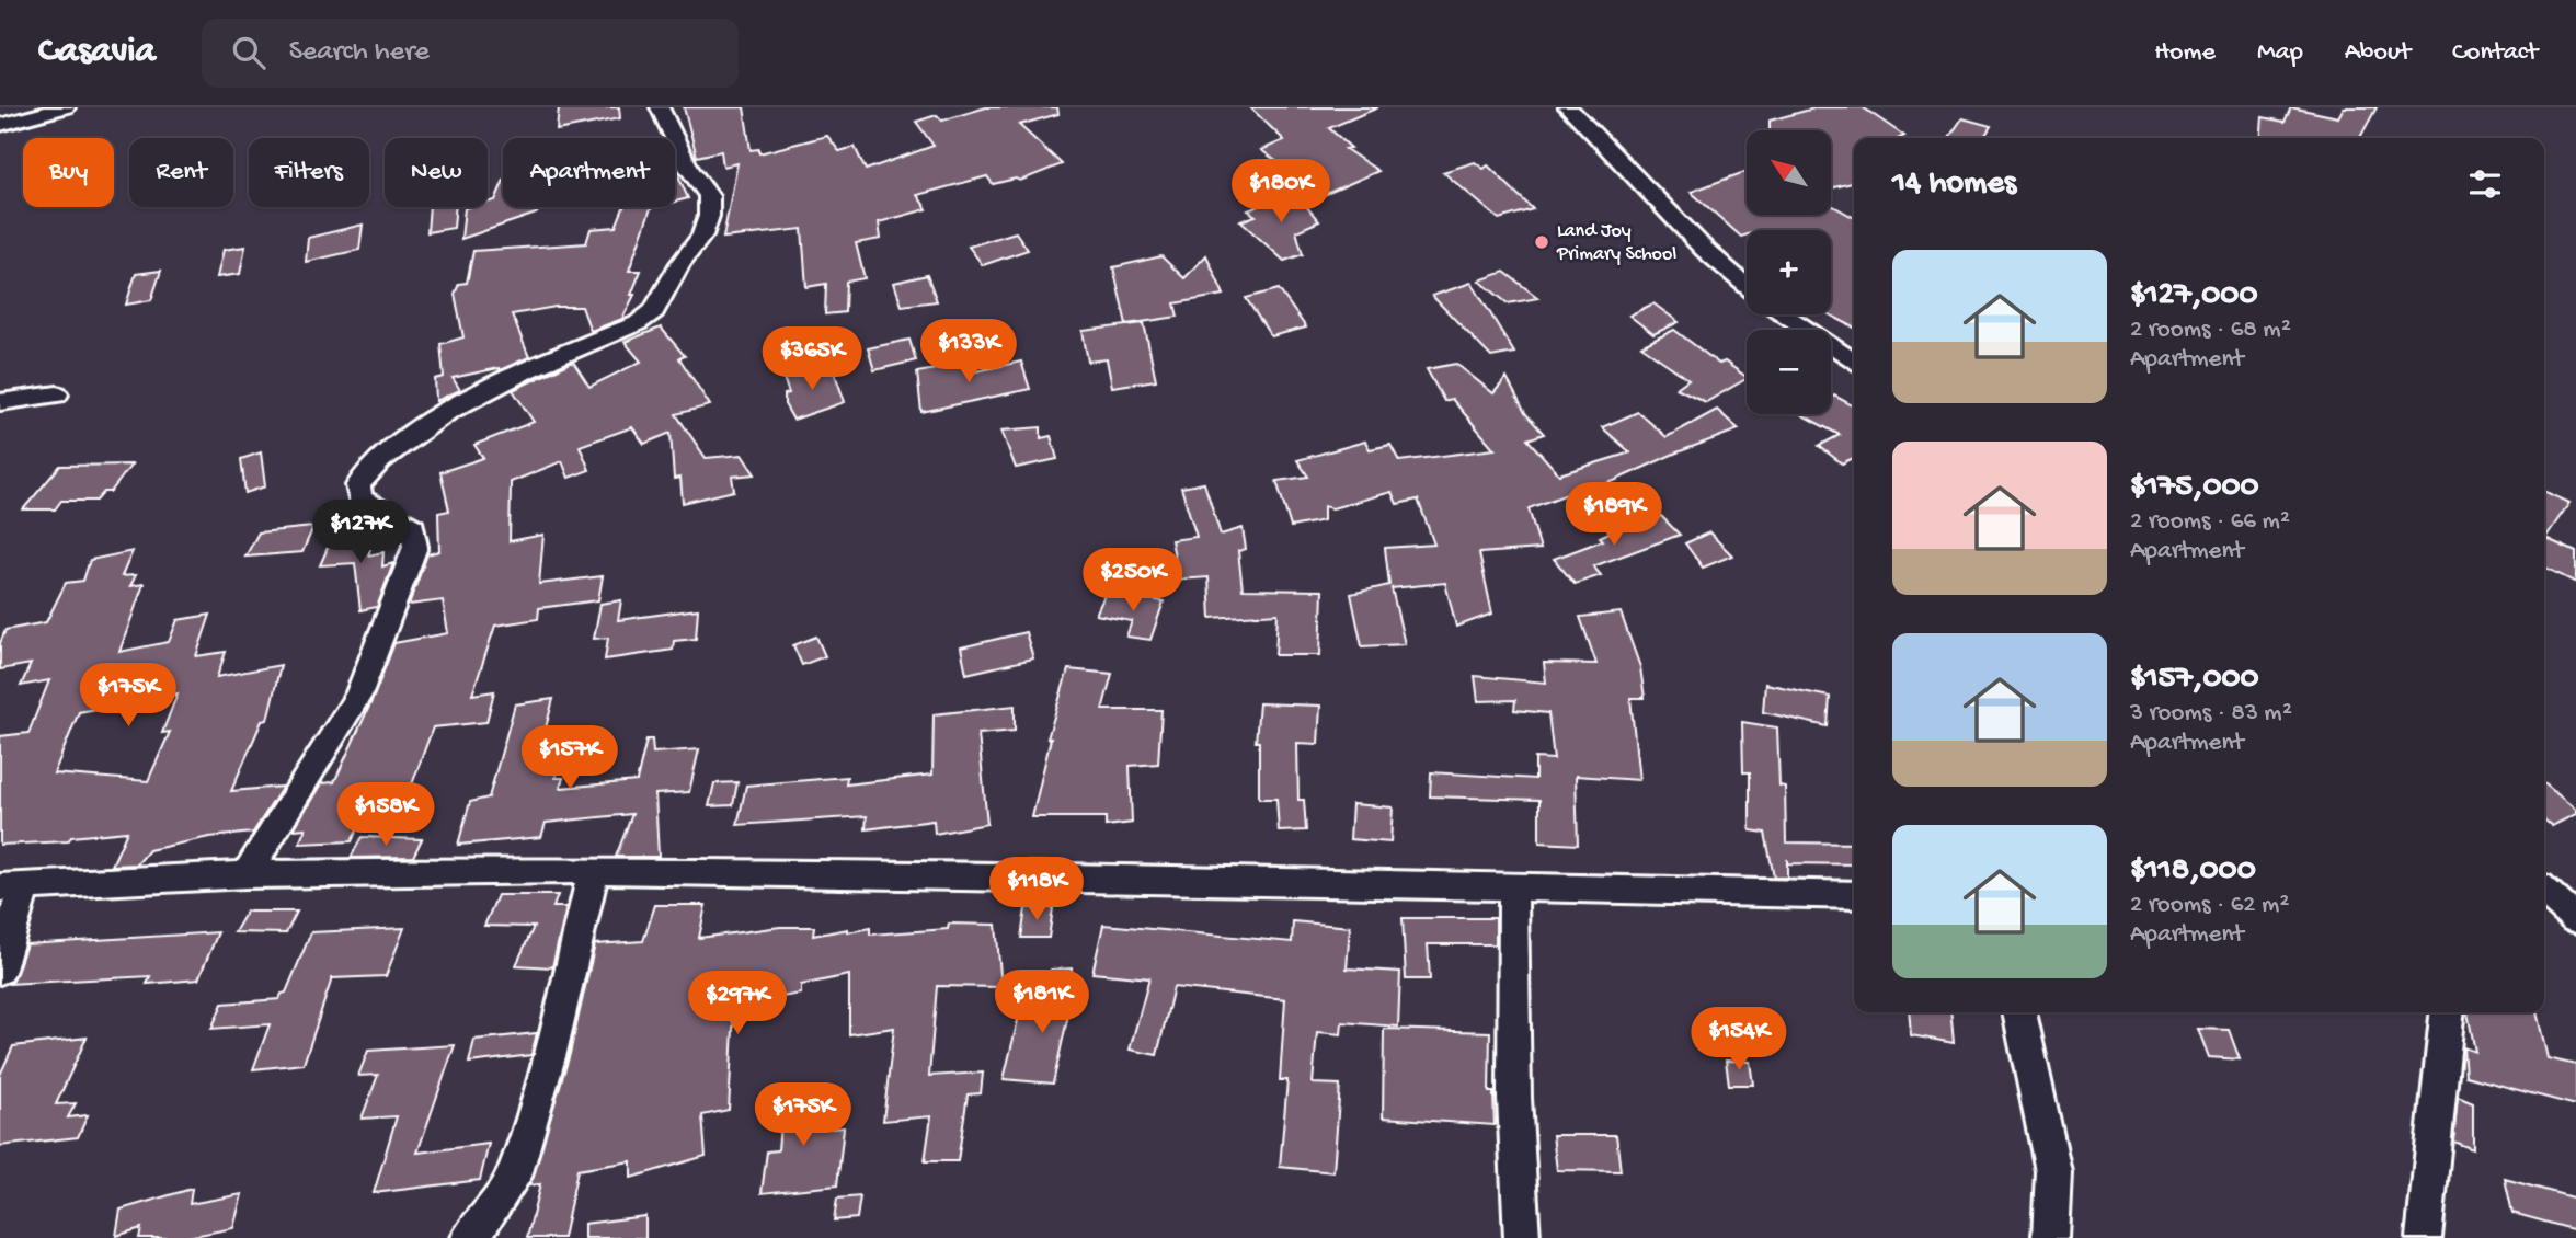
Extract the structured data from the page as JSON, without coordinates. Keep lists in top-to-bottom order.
{
  "places": ["Land Joy Primary School"],
  "north": "top left",
  "page": {
    "header": "Casavia",
    "search": "Search here",
    "nav": [
      "Home",
      "Map",
      "About",
      "Contact"
    ],
    "map_buttons": ["+", "−"],
    "chip": [
      "Buy",
      "Rent",
      "Filters",
      "New",
      "Apartment"
    ],
    "heading": "14 homes",
    "price": [
      "$180K",
      "$133K",
      "$365K",
      "$189K",
      "$127K",
      "$250K",
      "$175K",
      "$157K",
      "$158K",
      "$118K",
      "$181K",
      "$297K",
      "$154K",
      "$175K"
    ],
    "list": [
      {
        "name": "$127,000",
        "note": "2 rooms · 68 m² · Apartment"
      },
      {
        "name": "$175,000",
        "note": "2 rooms · 66 m² · Apartment"
      },
      {
        "name": "$157,000",
        "note": "3 rooms · 83 m² · Apartment"
      },
      {
        "name": "$118,000",
        "note": "2 rooms · 62 m² · Apartment"
      }
    ]
  }
}
